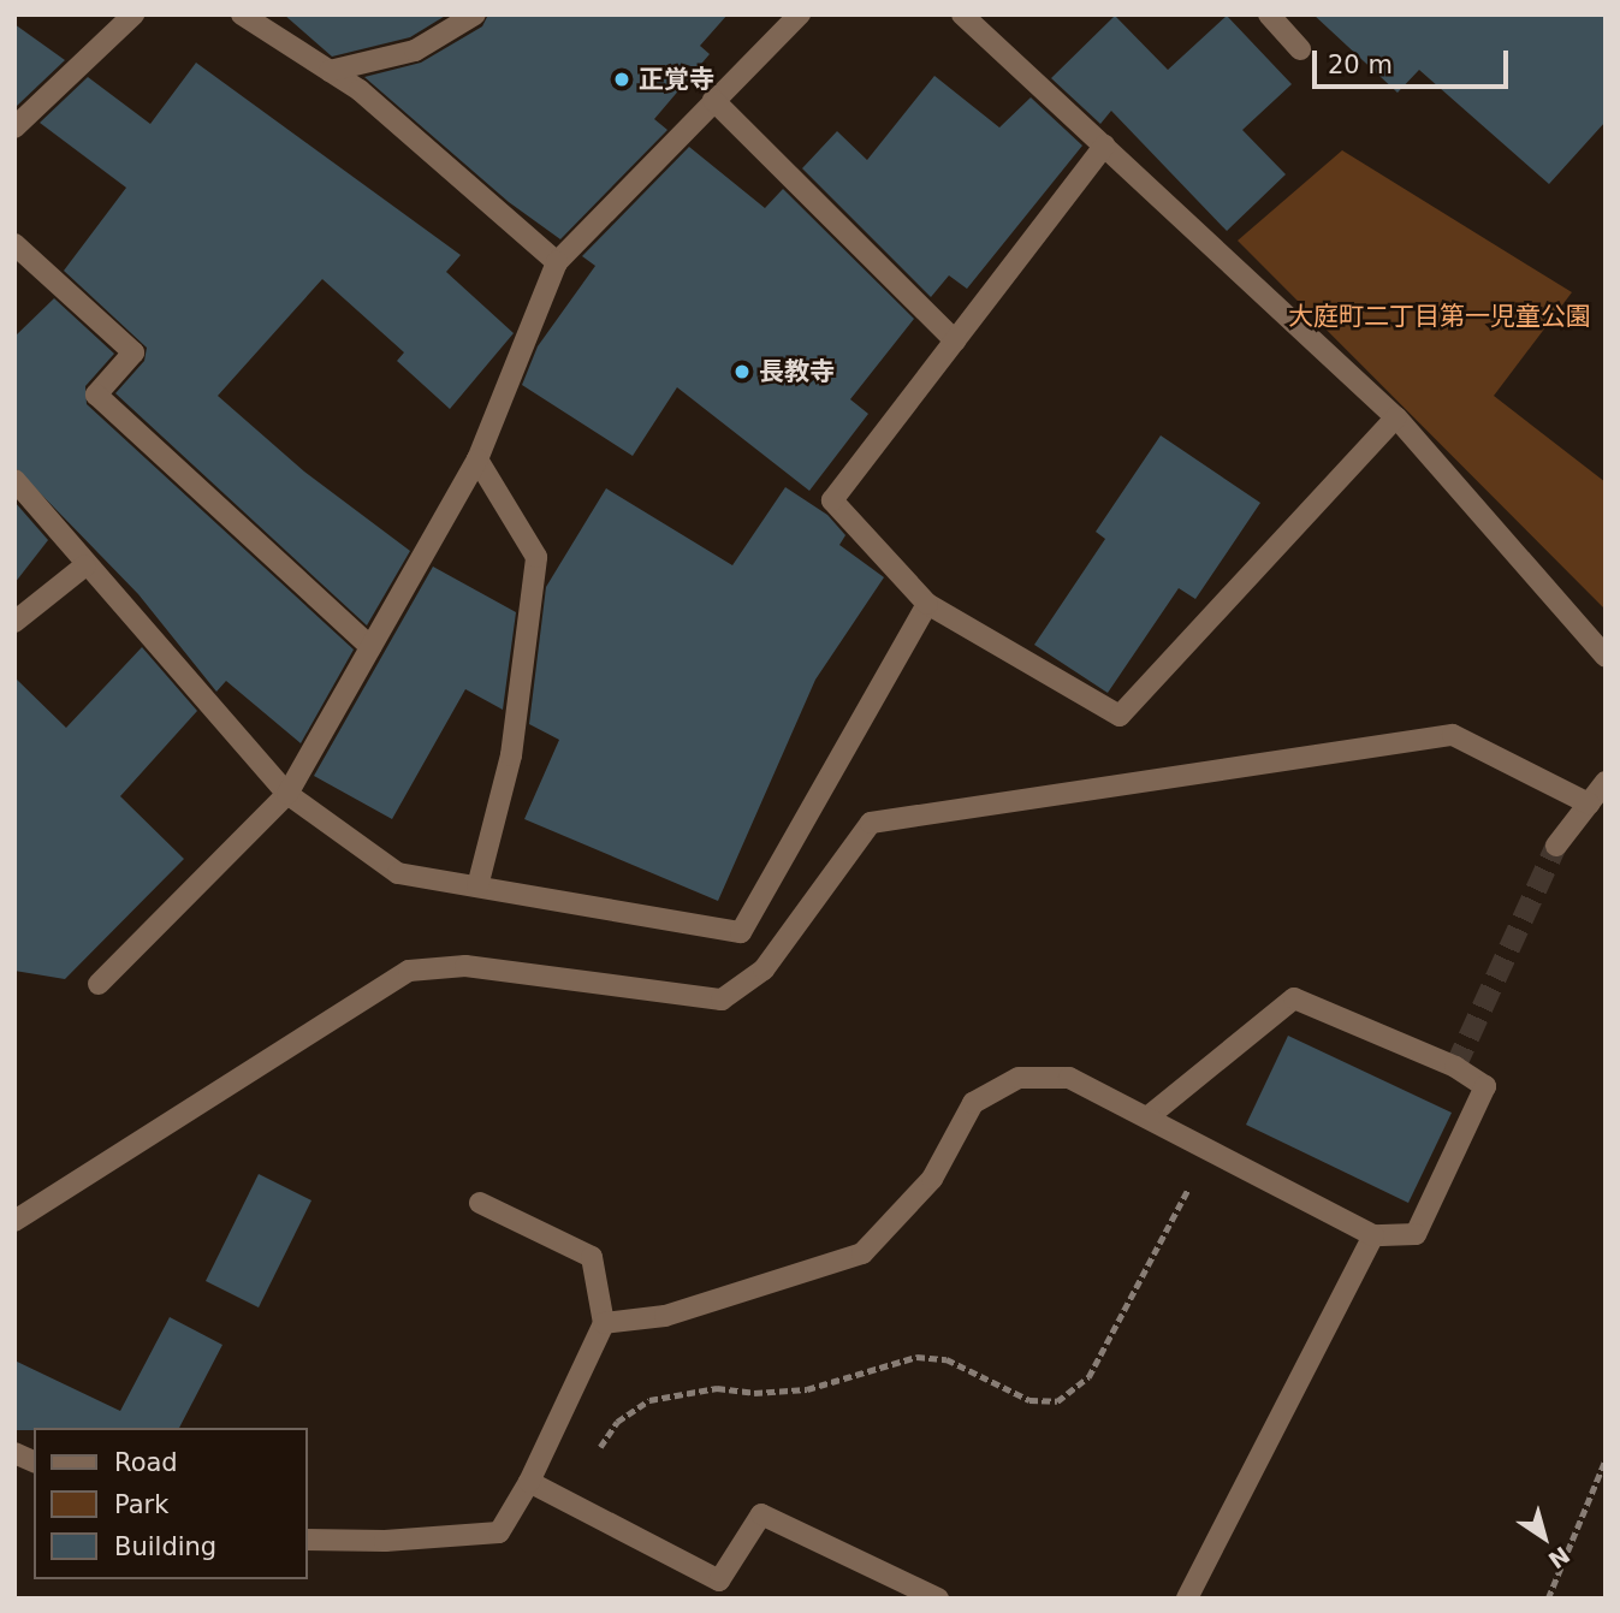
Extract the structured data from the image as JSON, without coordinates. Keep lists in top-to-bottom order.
{
  "parks": ["大庭町二丁目第一児童公園"],
  "places": ["正覚寺", "長教寺"],
  "legend": ["Road", "Park", "Building"],
  "scale_bar": "20 m",
  "north": "bottom right"
}
